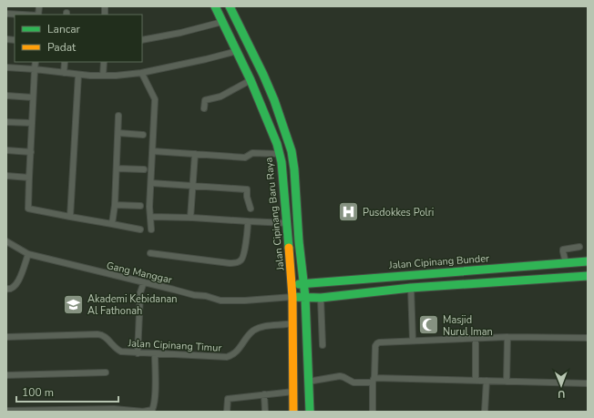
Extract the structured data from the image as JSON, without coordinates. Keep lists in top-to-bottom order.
{
  "streets": {
    "main road": ["Jalan Cipinang Baru Raya", "Jalan Cipinang Bunder"],
    "street": ["Gang Manggar", "Jalan Cipinang Timur"]
  },
  "crossings": [
    ["Jalan Cipinang Baru Raya", "Jalan Cipinang Bunder"],
    ["Jalan Cipinang Baru Raya", "Gang Manggar"],
    ["Jalan Cipinang Baru Raya", "Jalan Cipinang Timur"]
  ],
  "places": {
    "hospital": ["Pusdokkes Polri"],
    "school or university": ["Akademi Kebidanan Al Fathonah"],
    "mosque": ["Masjid Nurul Iman"]
  },
  "legend": ["Lancar", "Padat"],
  "scale_bar": "100 m",
  "north": "bottom"
}
